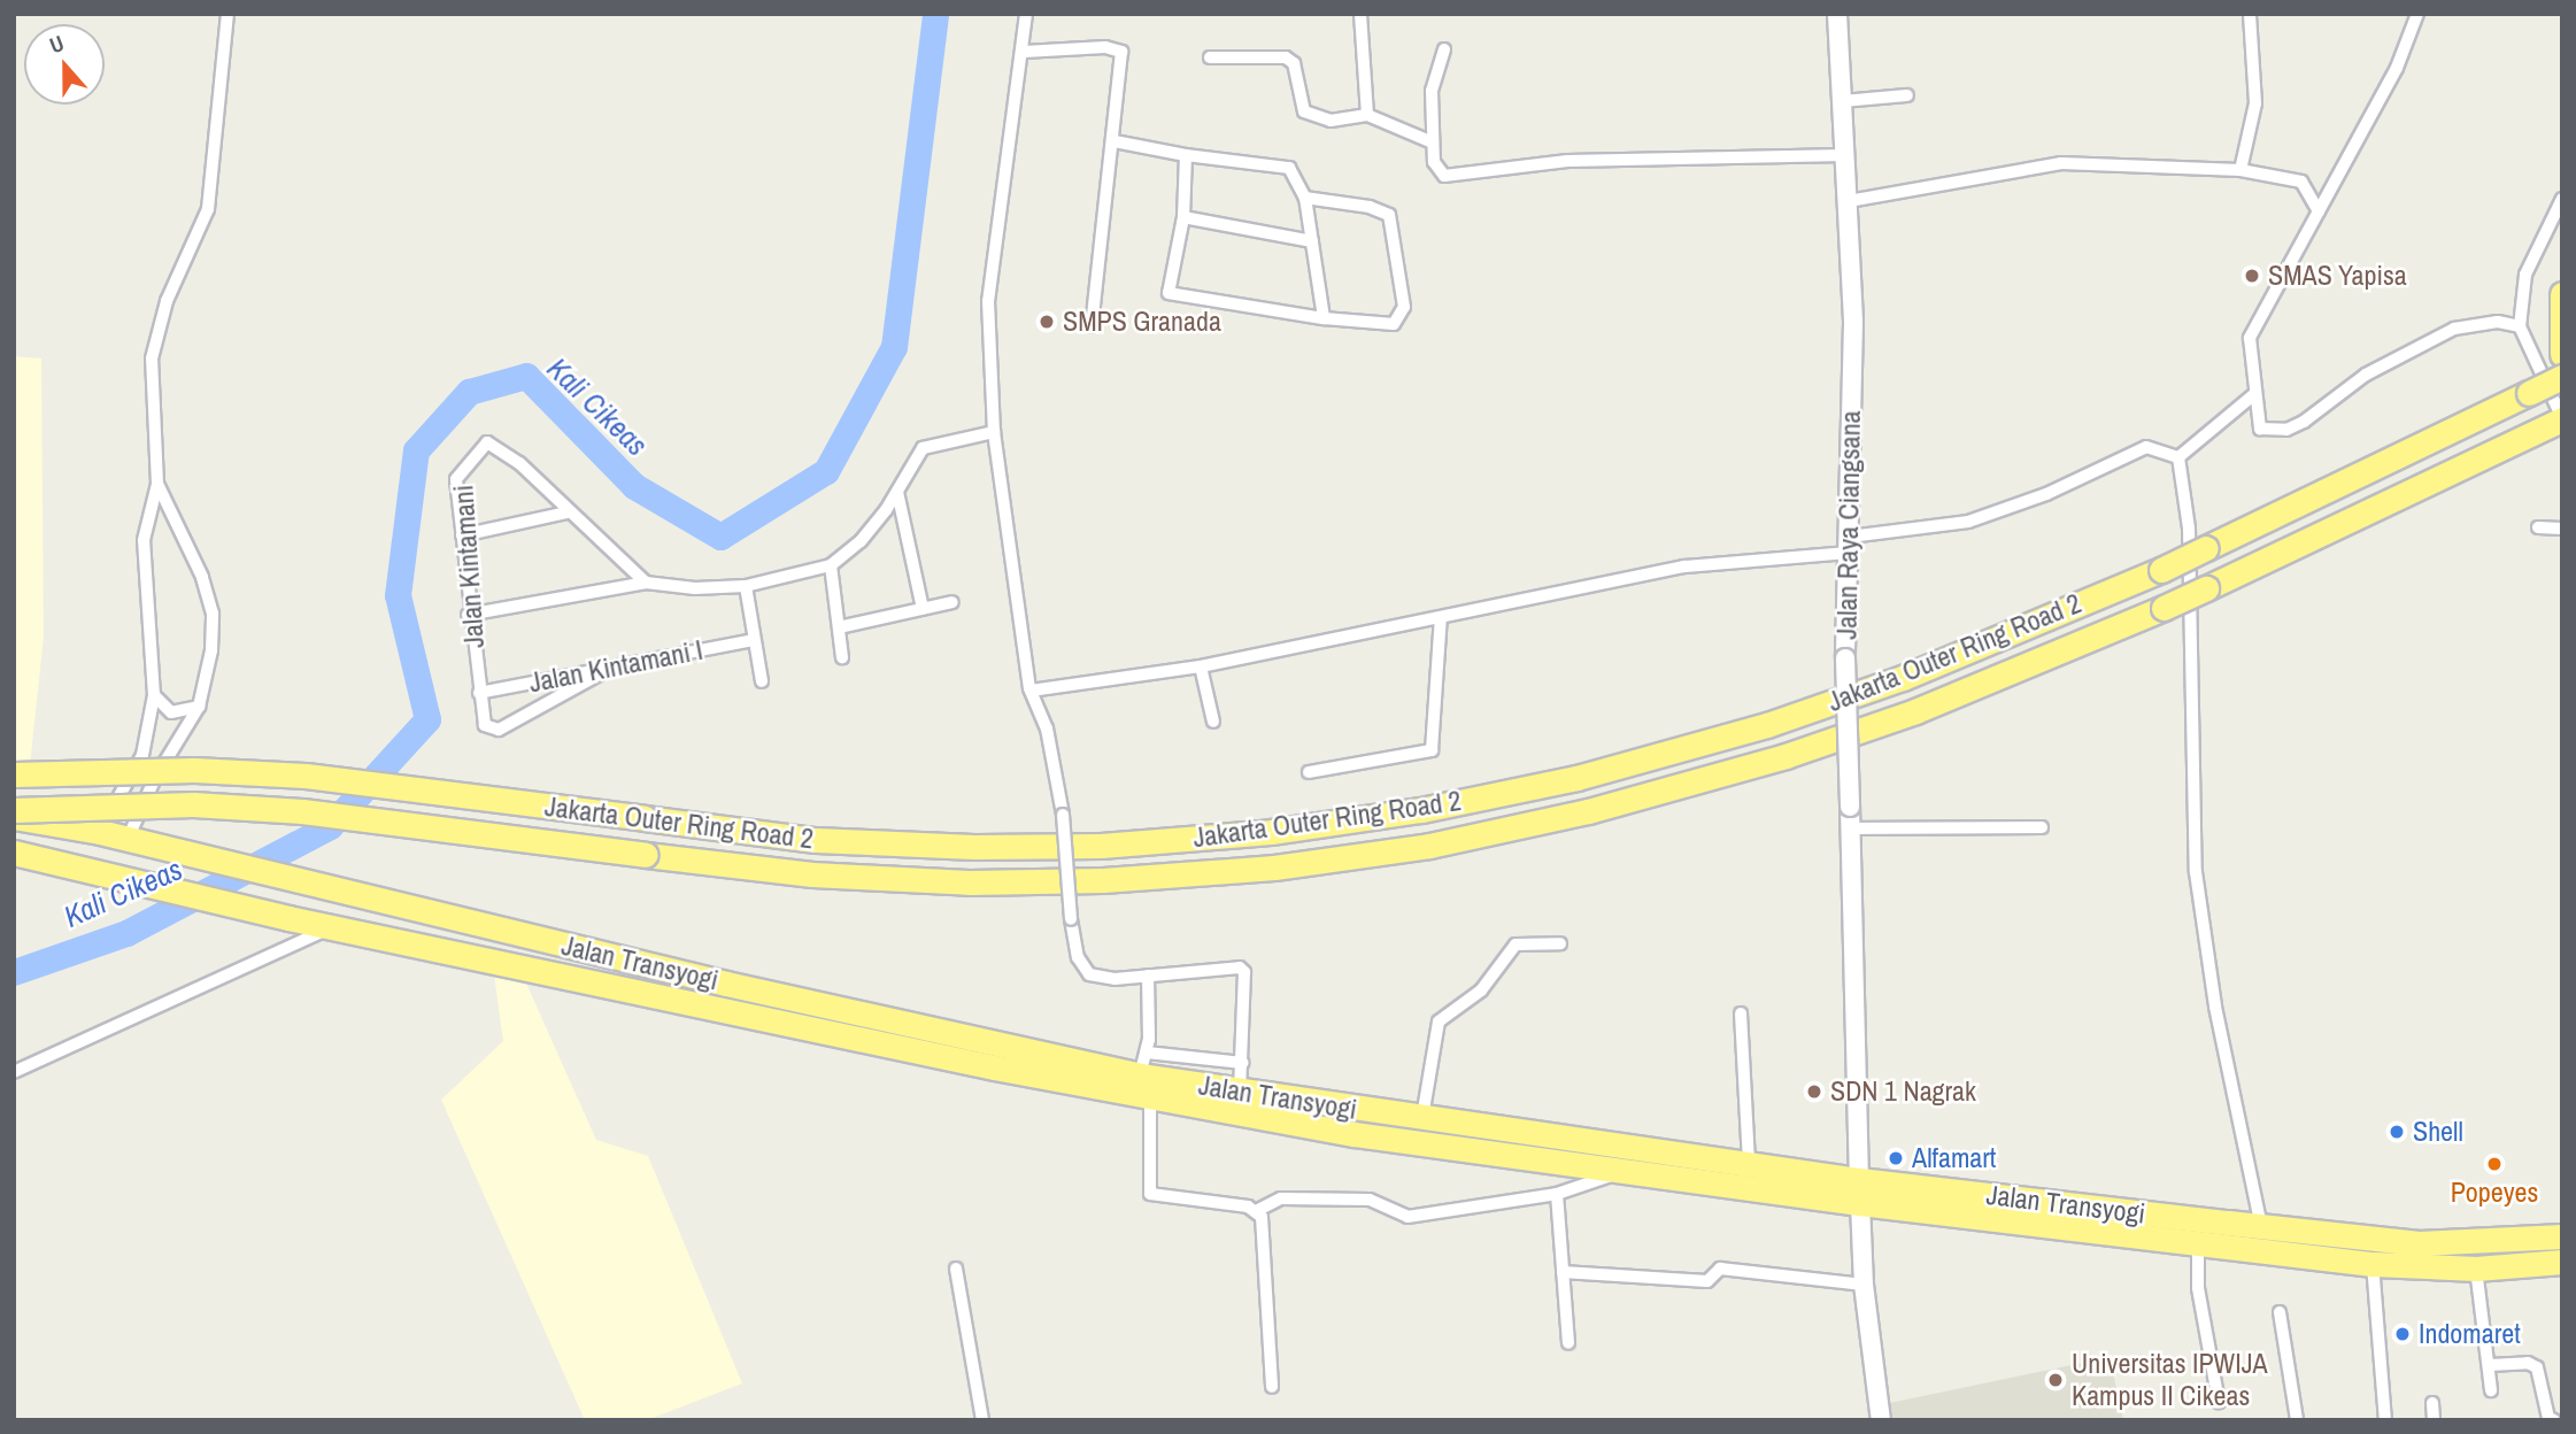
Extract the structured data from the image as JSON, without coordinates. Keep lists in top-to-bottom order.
{
  "streets": {
    "highway": ["Jakarta Outer Ring Road 2", "Jalan Transyogi"],
    "main road": ["Jalan Raya Ciangsana"],
    "street": ["Jalan Kintamani", "Jalan Kintamani I"]
  },
  "crossings": [
    ["Jalan Raya Ciangsana", "Jalan Transyogi"],
    ["Jalan Kintamani", "Jalan Kintamani I"]
  ],
  "water": ["Kali Cikeas"],
  "places": [
    "SMAS Yapisa",
    "SMPS Granada",
    "SDN 1 Nagrak",
    "Shell",
    "Alfamart",
    "Popeyes",
    "Indomaret",
    "Universitas IPWIJA Kampus II Cikeas"
  ],
  "north": "top"
}
